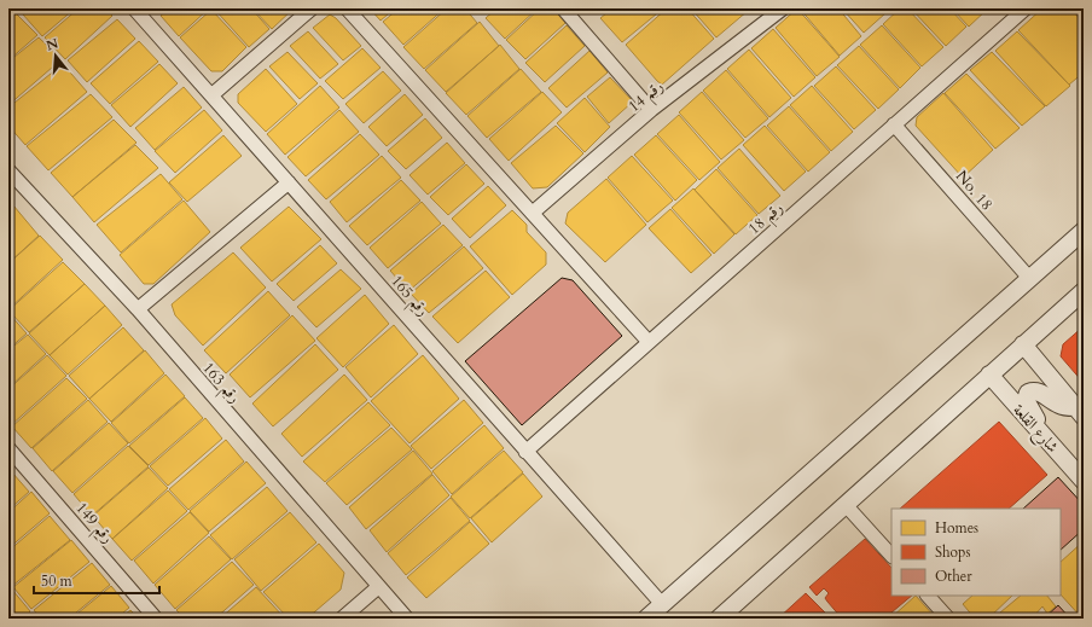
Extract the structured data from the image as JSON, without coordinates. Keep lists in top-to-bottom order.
{
  "streets": {
    "street": [
      "رقم 14",
      "No. 18",
      "رقم 18",
      "رقم 165",
      "رقم 163",
      "شارع القلعة",
      "رقم 149"
    ]
  },
  "crossings": [
    ["No. 18", "رقم 18"],
    ["رقم 18", "رقم 165"]
  ],
  "legend": ["Homes", "Shops", "Other"],
  "scale_bar": "50 m",
  "north": "top"
}
